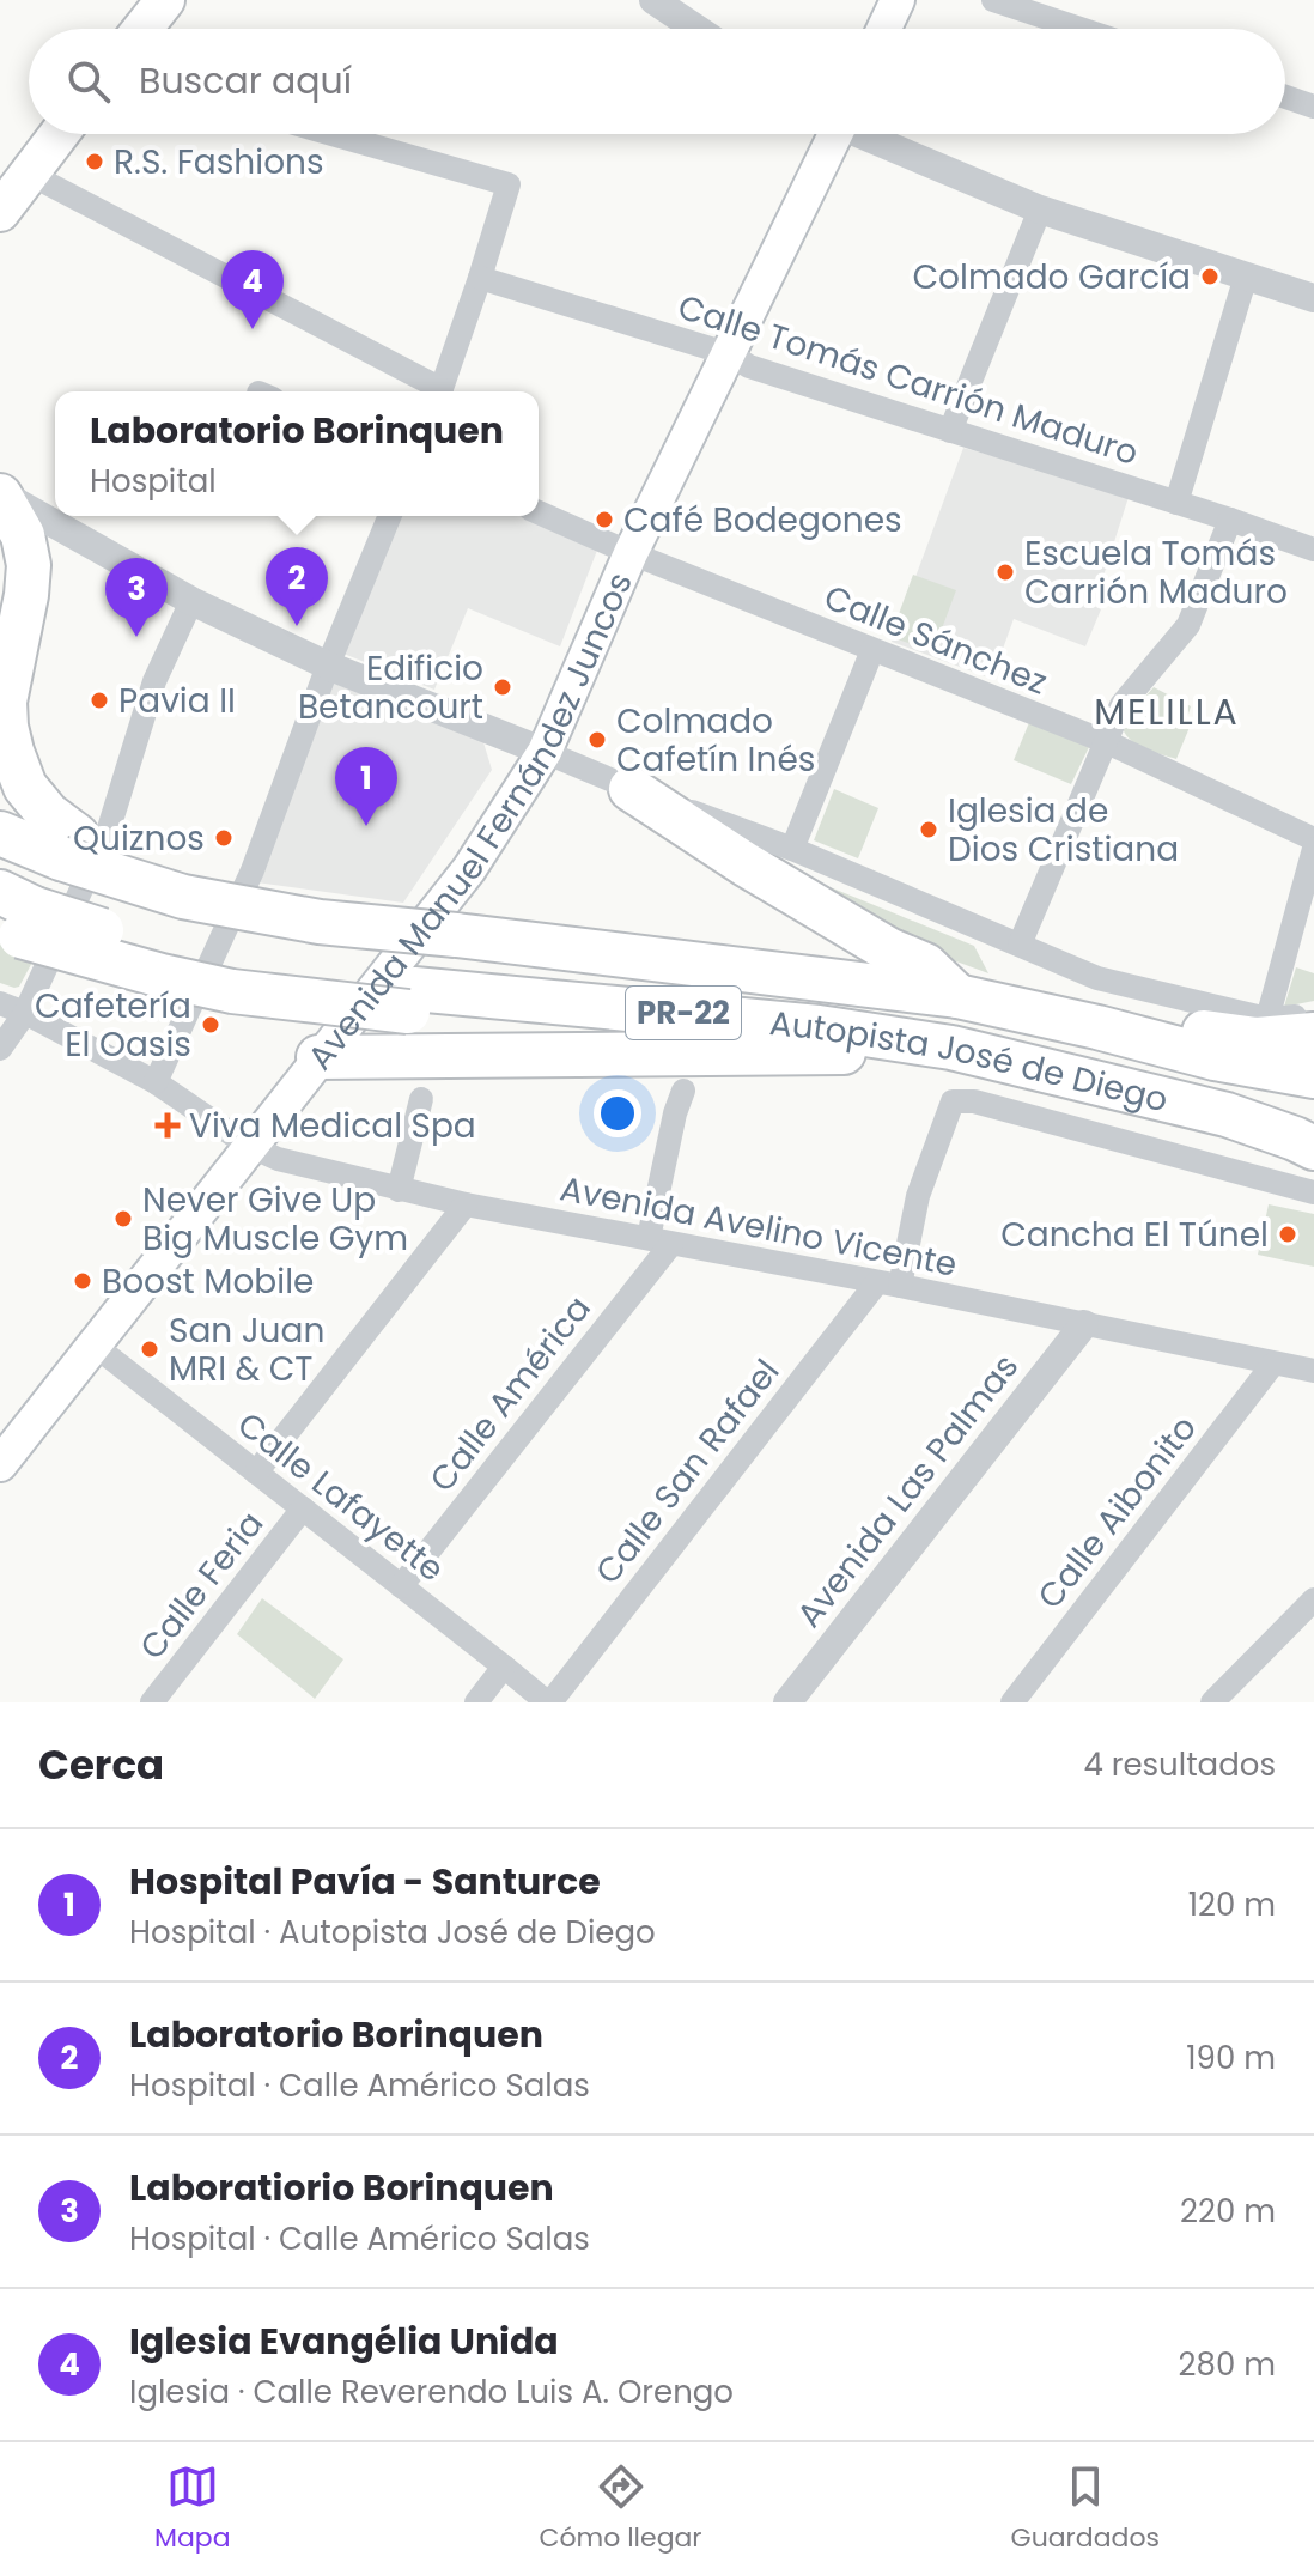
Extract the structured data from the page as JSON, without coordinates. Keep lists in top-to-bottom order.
{
  "streets": {
    "highway": ["PR-22", "Autopista José de Diego"],
    "main road": ["Avenida Manuel Fernández Juncos"],
    "street": [
      "Calle Tomás Carrión Maduro",
      "Calle Sánchez",
      "Avenida Avelino Vicente",
      "Calle América",
      "Calle San Rafael",
      "Avenida Las Palmas",
      "Calle Lafayette",
      "Calle Aibonito",
      "Calle Feria"
    ]
  },
  "crossings": [
    ["Calle Tomás Carrión Maduro", "Avenida Manuel Fernández Juncos"],
    ["Calle Sánchez", "Avenida Manuel Fernández Juncos"],
    ["Avenida Manuel Fernández Juncos", "Avenida Avelino Vicente"],
    ["Avenida Manuel Fernández Juncos", "Calle Lafayette"],
    ["Avenida Avelino Vicente", "Calle América"],
    ["Avenida Avelino Vicente", "Calle San Rafael"],
    ["Avenida Avelino Vicente", "Avenida Las Palmas"],
    ["Avenida Avelino Vicente", "Calle Aibonito"],
    ["Avenida Avelino Vicente", "Calle Feria"],
    ["Calle América", "Calle Lafayette"],
    ["Calle San Rafael", "Calle Lafayette"],
    ["Calle Lafayette", "Calle Feria"]
  ],
  "districts": ["MELILLA"],
  "places": {
    "other": [
      "R.S. Fashions",
      "Colmado García",
      "Café Bodegones",
      "Escuela Tomás Carrión Maduro",
      "Edificio Betancourt",
      "Pavia II",
      "Colmado Cafetín Inés",
      "Iglesia de Dios Cristiana",
      "Quiznos",
      "Cafetería El Oasis",
      "Never Give Up Big Muscle Gym",
      "Cancha El Túnel",
      "Boost Mobile",
      "San Juan MRI & CT"
    ],
    "health": ["Viva Medical Spa"]
  },
  "page": {
    "search": "Buscar aquí",
    "pins": [
      "4",
      "2",
      "3",
      "1"
    ],
    "popup": ["Laboratorio Borinquen", "Hospital"],
    "heading": ["Cerca", "4 resultados"],
    "list": [
      {
        "mark": "1",
        "name": "Hospital Pavía - Santurce",
        "note": "Hospital · Autopista José de Diego",
        "value": "120 m"
      },
      {
        "mark": "2",
        "name": "Laboratorio Borinquen",
        "note": "Hospital · Calle Américo Salas",
        "value": "190 m"
      },
      {
        "mark": "3",
        "name": "Laboratiorio Borinquen",
        "note": "Hospital · Calle Américo Salas",
        "value": "220 m"
      },
      {
        "mark": "4",
        "name": "Iglesia Evangélia Unida",
        "note": "Iglesia · Calle Reverendo Luis A. Orengo",
        "value": "280 m"
      }
    ],
    "nav": ["Mapa", "Cómo llegar", "Guardados"]
  }
}
